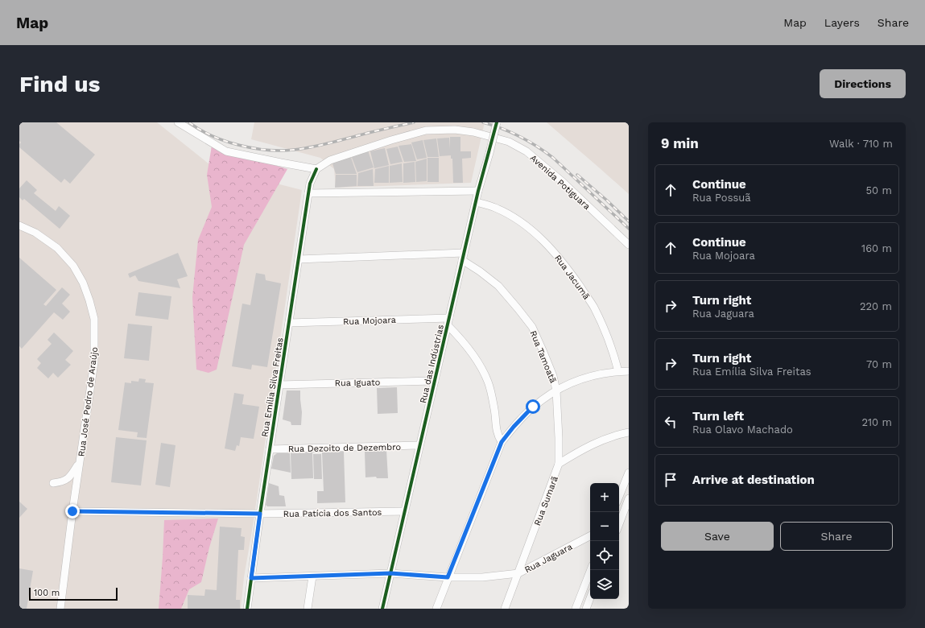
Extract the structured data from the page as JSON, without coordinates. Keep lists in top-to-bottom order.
{
  "streets": {
    "street": [
      "Avenida Potiguara",
      "Rua Jacumã",
      "Rua Mojoara",
      "Rua Tamoatã",
      "Rua das Indústrias",
      "Rua Iguato",
      "Rua Emília Silva Freitas",
      "Rua José Pedro de Araújo",
      "Rua Dezoito de Dezembro",
      "Rua Sumarã",
      "Rua Patícia dos Santos",
      "Rua Jaguara"
    ]
  },
  "crossings": [
    ["Avenida Potiguara", "Rua Emília Silva Freitas"],
    ["Rua Jacumã", "Rua das Indústrias"],
    ["Rua Mojoara", "Rua das Indústrias"],
    ["Rua Mojoara", "Rua Emília Silva Freitas"],
    ["Rua Tamoatã", "Rua das Indústrias"],
    ["Rua Tamoatã", "Rua Sumarã"],
    ["Rua das Indústrias", "Rua Iguato"],
    ["Rua das Indústrias", "Rua Dezoito de Dezembro"],
    ["Rua das Indústrias", "Rua Patícia dos Santos"],
    ["Rua das Indústrias", "Rua Jaguara"],
    ["Rua Iguato", "Rua Emília Silva Freitas"],
    ["Rua Emília Silva Freitas", "Rua Dezoito de Dezembro"],
    ["Rua Emília Silva Freitas", "Rua Patícia dos Santos"],
    ["Rua Emília Silva Freitas", "Rua Jaguara"],
    ["Rua José Pedro de Araújo", "Rua Patícia dos Santos"],
    ["Rua Sumarã", "Rua Jaguara"]
  ],
  "scale_bar": "100 m",
  "page": {
    "header": "Map",
    "nav": ["Map", "Layers", "Share"],
    "buttons": [
      "Directions",
      ["Save", "Share"]
    ],
    "title": "Find us",
    "heading": ["9 min", "Walk · 710 m"],
    "list": [
      ["Continue", "Rua Possuã", "50 m"],
      ["Continue", "Rua Mojoara", "160 m"],
      ["Turn right", "Rua Jaguara", "220 m"],
      ["Turn right", "Rua Emília Silva Freitas", "70 m"],
      ["Turn left", "Rua Olavo Machado", "210 m"],
      "Arrive at destination"
    ],
    "map_buttons": ["+", "−"],
    "scale": "100 m"
  }
}
